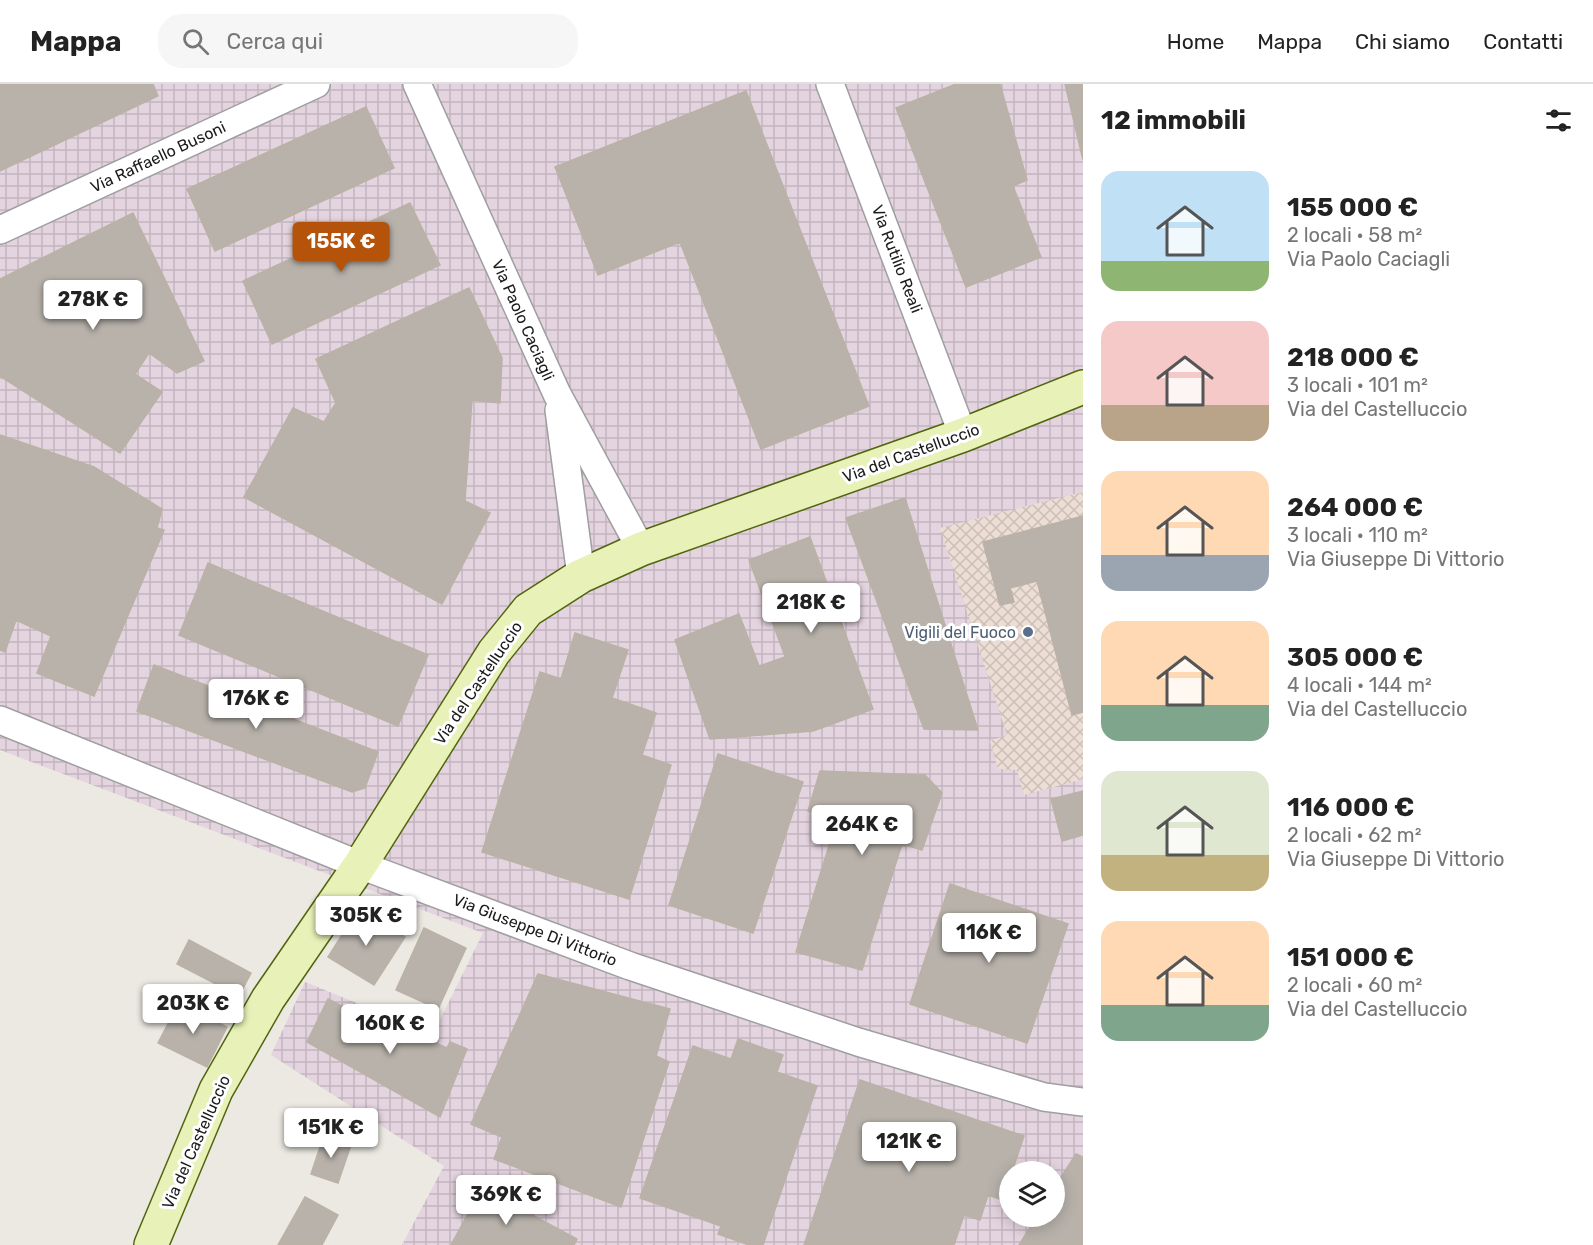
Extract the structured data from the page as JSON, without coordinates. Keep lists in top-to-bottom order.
{
  "streets": {
    "street": [
      "Via Raffaello Busoni",
      "Via Rutilio Reali",
      "Via Paolo Caciagli",
      "Via del Castelluccio",
      "Via Giuseppe Di Vittorio"
    ]
  },
  "crossings": [
    ["Via Rutilio Reali", "Via del Castelluccio"],
    ["Via Paolo Caciagli", "Via del Castelluccio"],
    ["Via del Castelluccio", "Via Giuseppe Di Vittorio"]
  ],
  "places": ["Vigili del Fuoco"],
  "page": {
    "header": "Mappa",
    "search": "Cerca qui",
    "nav": [
      "Home",
      "Mappa",
      "Chi siamo",
      "Contatti"
    ],
    "heading": "12 immobili",
    "list": [
      {
        "name": "155 000 €",
        "note": "2 locali · 58 m² · Via Paolo Caciagli"
      },
      {
        "name": "218 000 €",
        "note": "3 locali · 101 m² · Via del Castelluccio"
      },
      {
        "name": "264 000 €",
        "note": "3 locali · 110 m² · Via Giuseppe Di Vittorio"
      },
      {
        "name": "305 000 €",
        "note": "4 locali · 144 m² · Via del Castelluccio"
      },
      {
        "name": "116 000 €",
        "note": "2 locali · 62 m² · Via Giuseppe Di Vittorio"
      },
      {
        "name": "151 000 €",
        "note": "2 locali · 60 m² · Via del Castelluccio"
      }
    ],
    "price": [
      "155K €",
      "278K €",
      "218K €",
      "176K €",
      "264K €",
      "305K €",
      "116K €",
      "203K €",
      "160K €",
      "151K €",
      "121K €",
      "369K €"
    ]
  }
}
